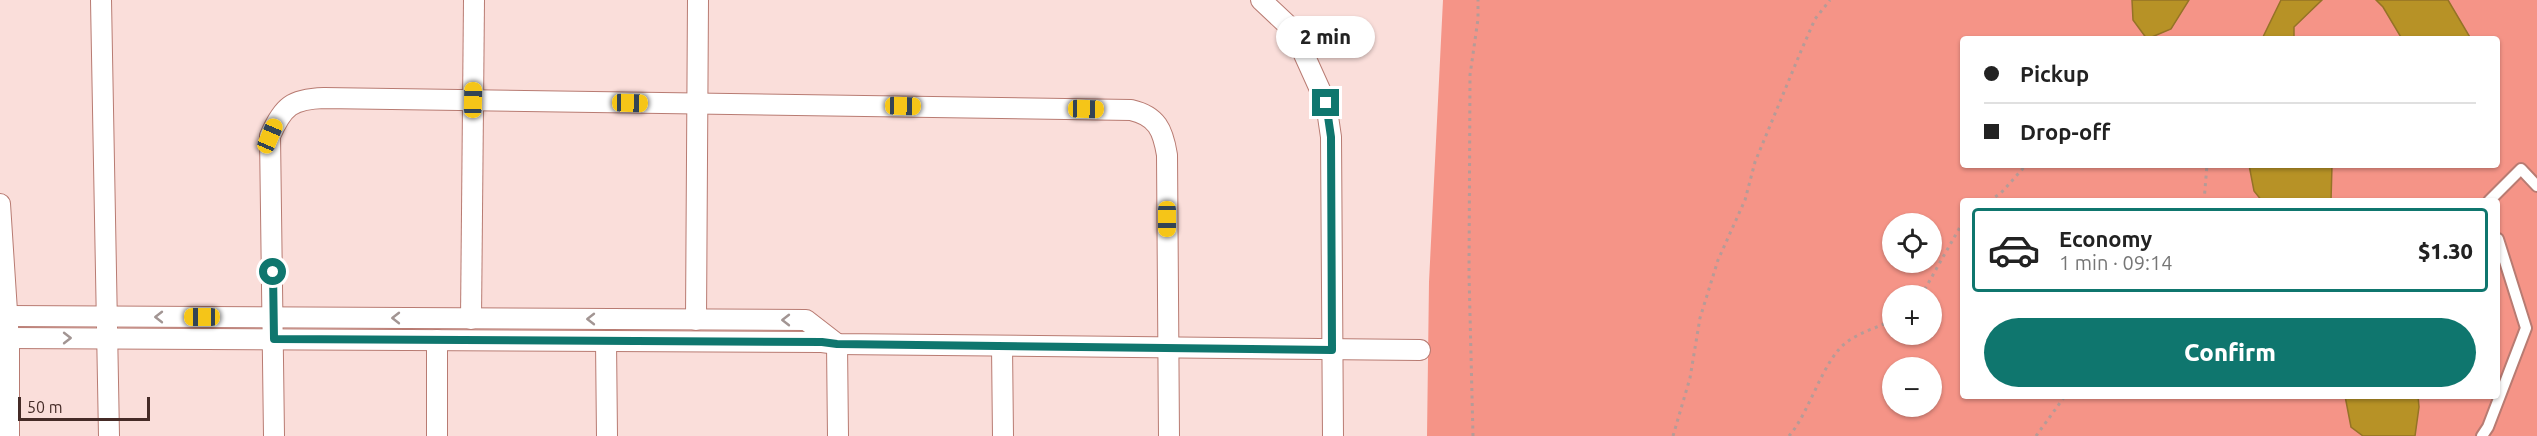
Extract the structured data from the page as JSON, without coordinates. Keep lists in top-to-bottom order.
{
  "scale_bar": "50 m",
  "page": {
    "bubble": "2 min",
    "banner": ["Pickup", "Drop-off"],
    "list": [
      {
        "name": "Economy",
        "note": "1 min · 09:14",
        "value": "$1.30"
      }
    ],
    "map_buttons": ["+", "−"],
    "buttons": "Confirm",
    "scale": "50 m"
  }
}
